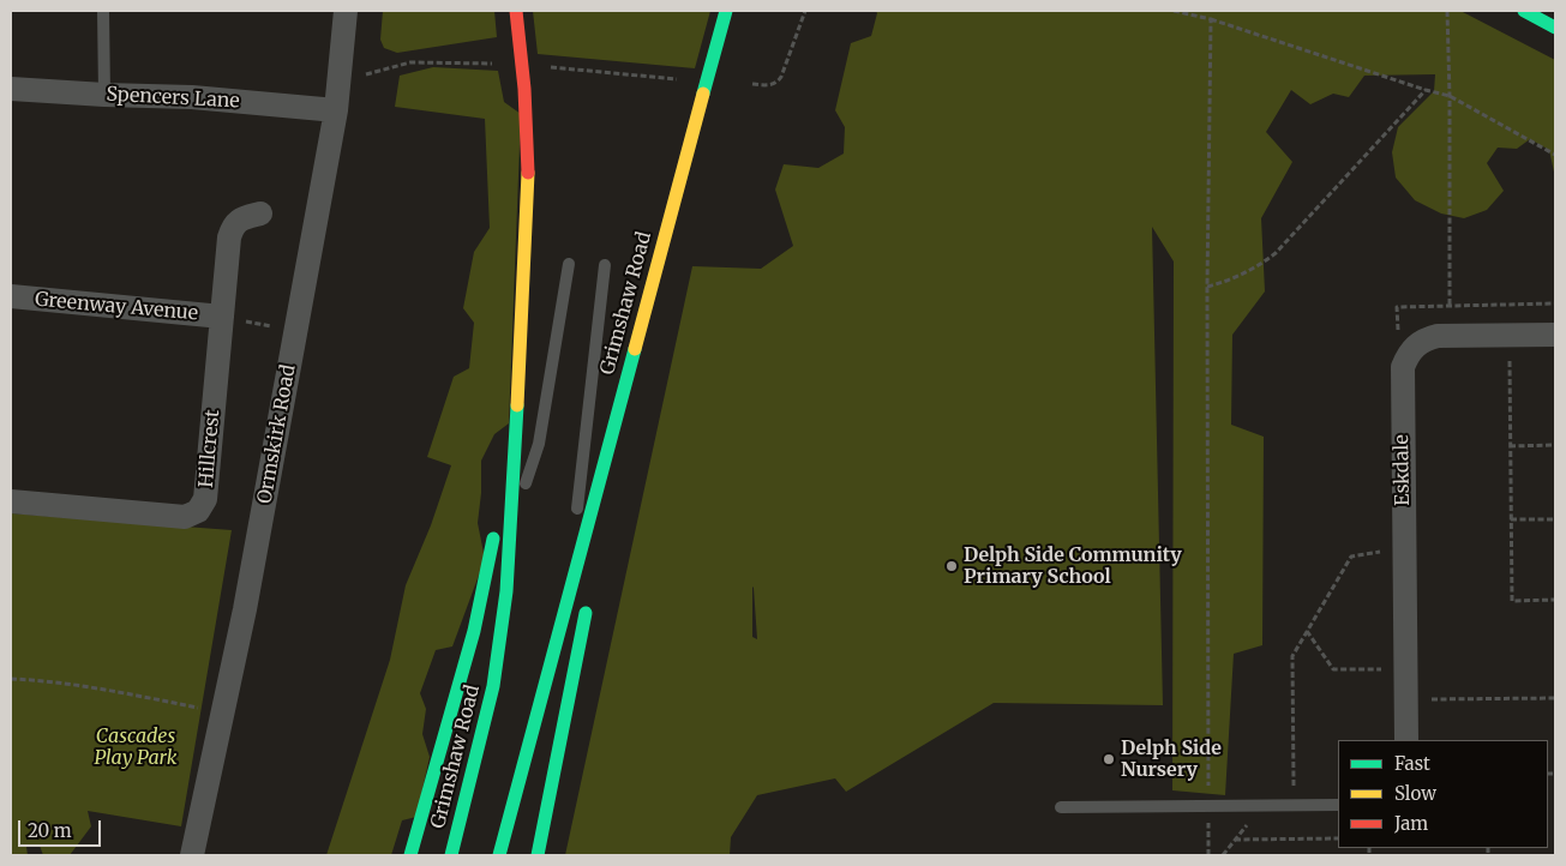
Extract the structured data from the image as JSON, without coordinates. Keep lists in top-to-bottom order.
{
  "streets": {
    "main road": ["Grimshaw Road"],
    "street": [
      "Spencers Lane",
      "Greenway Avenue",
      "Ormskirk Road",
      "Hillcrest",
      "Eskdale"
    ]
  },
  "crossings": [
    ["Spencers Lane", "Ormskirk Road"],
    ["Greenway Avenue", "Hillcrest"]
  ],
  "parks": ["Cascades Play Park"],
  "places": ["Delph Side Community Primary School", "Delph Side Nursery"],
  "legend": ["Fast", "Slow", "Jam"],
  "scale_bar": "20 m"
}
